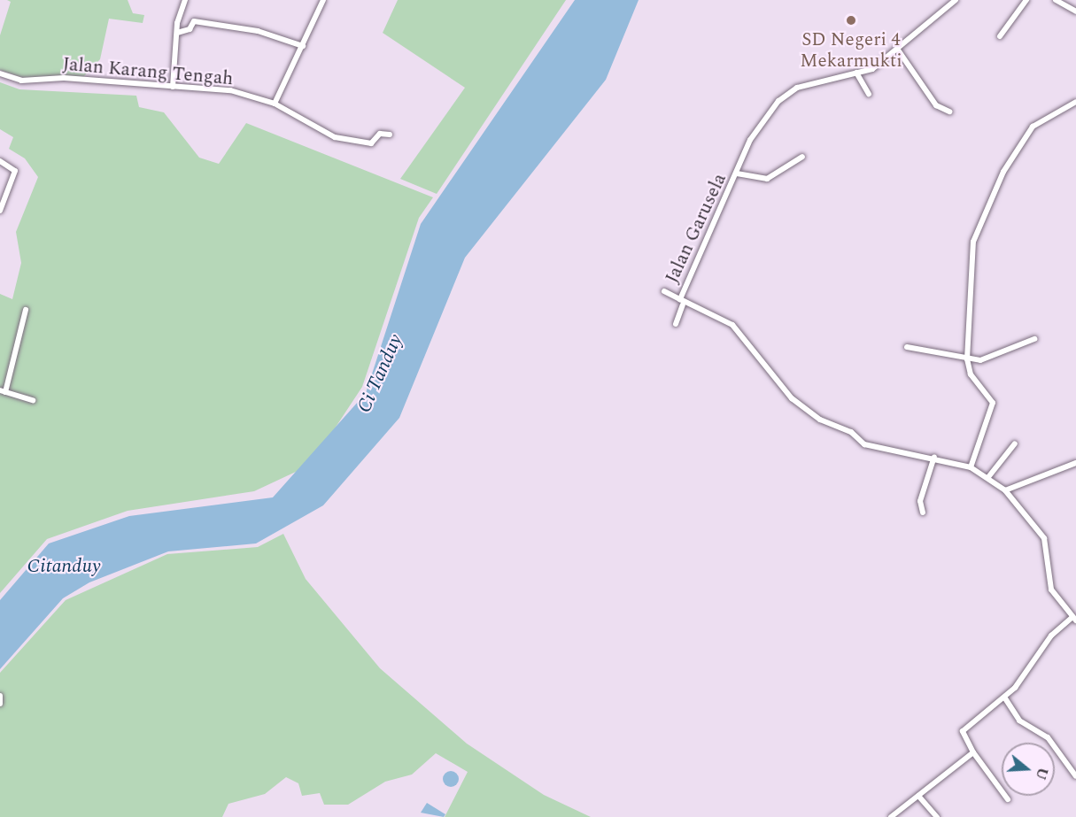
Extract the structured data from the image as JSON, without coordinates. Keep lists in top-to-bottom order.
{
  "streets": {
    "street": ["Jalan Karang Tengah", "Jalan Garusela"]
  },
  "water": ["Ci Tanduy", "Citanduy"],
  "places": ["SD Negeri 4 Mekarmukti"],
  "north": "right"
}
